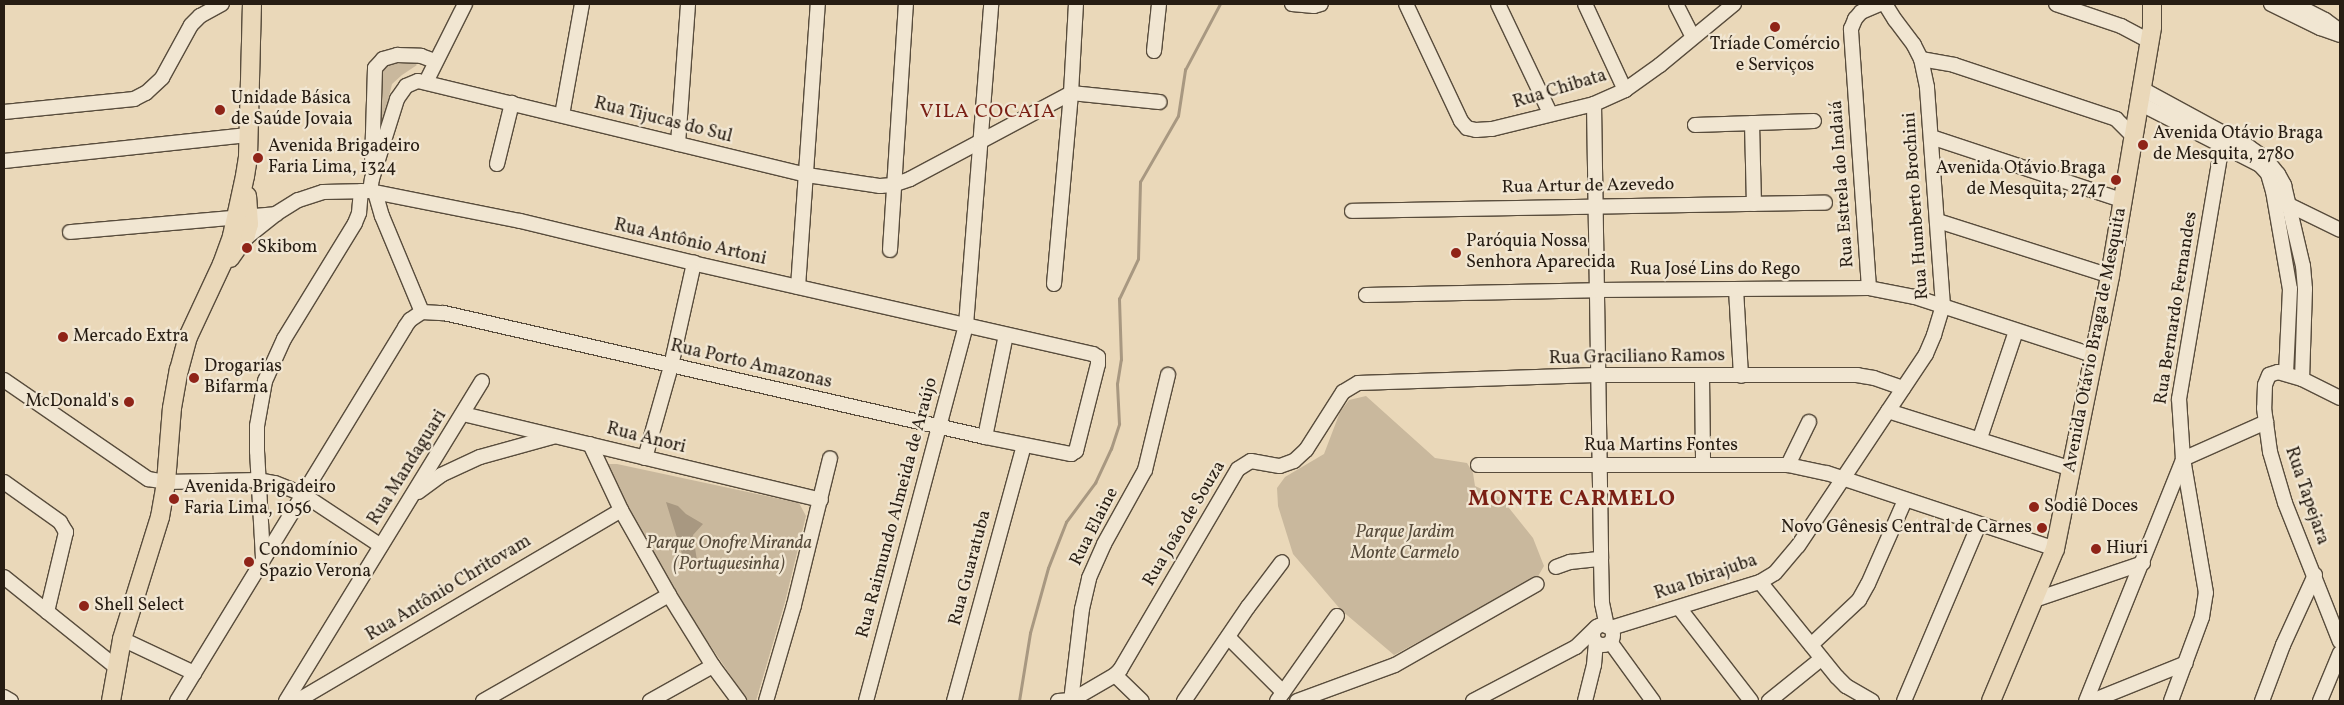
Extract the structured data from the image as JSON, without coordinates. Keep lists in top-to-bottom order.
{
  "streets": {
    "main road": ["Avenida Otávio Braga de Mesquita"],
    "street": [
      "Rua Chibata",
      "Rua Tijucas do Sul",
      "Rua Estrela do Indaiá",
      "Rua Artur de Azevedo",
      "Rua Humberto Brochini",
      "Rua Antônio Artoni",
      "Rua José Lins do Rego",
      "Rua Bernardo Fernandes",
      "Rua Graciliano Ramos",
      "Rua Porto Amazonas",
      "Rua Anori",
      "Rua Martins Fontes",
      "Rua Mandaguari",
      "Rua Tapejara",
      "Rua Raimundo Almeida de Araújo",
      "Rua João de Souza",
      "Rua Elaine",
      "Rua Guaratuba",
      "Rua Ibirajuba",
      "Rua Antônio Chritovam"
    ]
  },
  "crossings": [
    ["Rua Estrela do Indaiá", "Rua José Lins do Rego"],
    ["Rua Humberto Brochini", "Rua José Lins do Rego"],
    ["Rua Humberto Brochini", "Rua Graciliano Ramos"],
    ["Rua Humberto Brochini", "Rua Martins Fontes"],
    ["Rua Humberto Brochini", "Rua Ibirajuba"],
    ["Rua Antônio Artoni", "Rua Porto Amazonas"],
    ["Rua Antônio Artoni", "Rua Raimundo Almeida de Araújo"],
    ["Rua José Lins do Rego", "Avenida Otávio Braga de Mesquita"],
    ["Avenida Otávio Braga de Mesquita", "Rua Martins Fontes"],
    ["Rua Graciliano Ramos", "Rua João de Souza"],
    ["Rua Porto Amazonas", "Rua Raimundo Almeida de Araújo"],
    ["Rua Porto Amazonas", "Rua Guaratuba"],
    ["Rua Anori", "Rua Mandaguari"],
    ["Rua Martins Fontes", "Rua Ibirajuba"],
    ["Rua João de Souza", "Rua Elaine"]
  ],
  "districts": ["VILA COCAIA", "MONTE CARMELO"],
  "parks": ["Parque Jardim Monte Carmelo", "Parque Onofre Miranda (Portuguesinha)"],
  "places": [
    "Tríade Comércio e Serviços",
    "Unidade Básica de Saúde Jovaia",
    "Avenida Otávio Braga de Mesquita, 2780",
    "Avenida Brigadeiro Faria Lima, 1324",
    "Avenida Otávio Braga de Mesquita, 2747",
    "Skibom",
    "Paróquia Nossa Senhora Aparecida",
    "Mercado Extra",
    "Drogarias Bifarma",
    "McDonald's",
    "Avenida Brigadeiro Faria Lima, 1056",
    "Sodiê Doces",
    "Novo Gênesis Central de Carnes",
    "Hiuri",
    "Condomínio Spazio Verona",
    "Shell Select"
  ]
}
